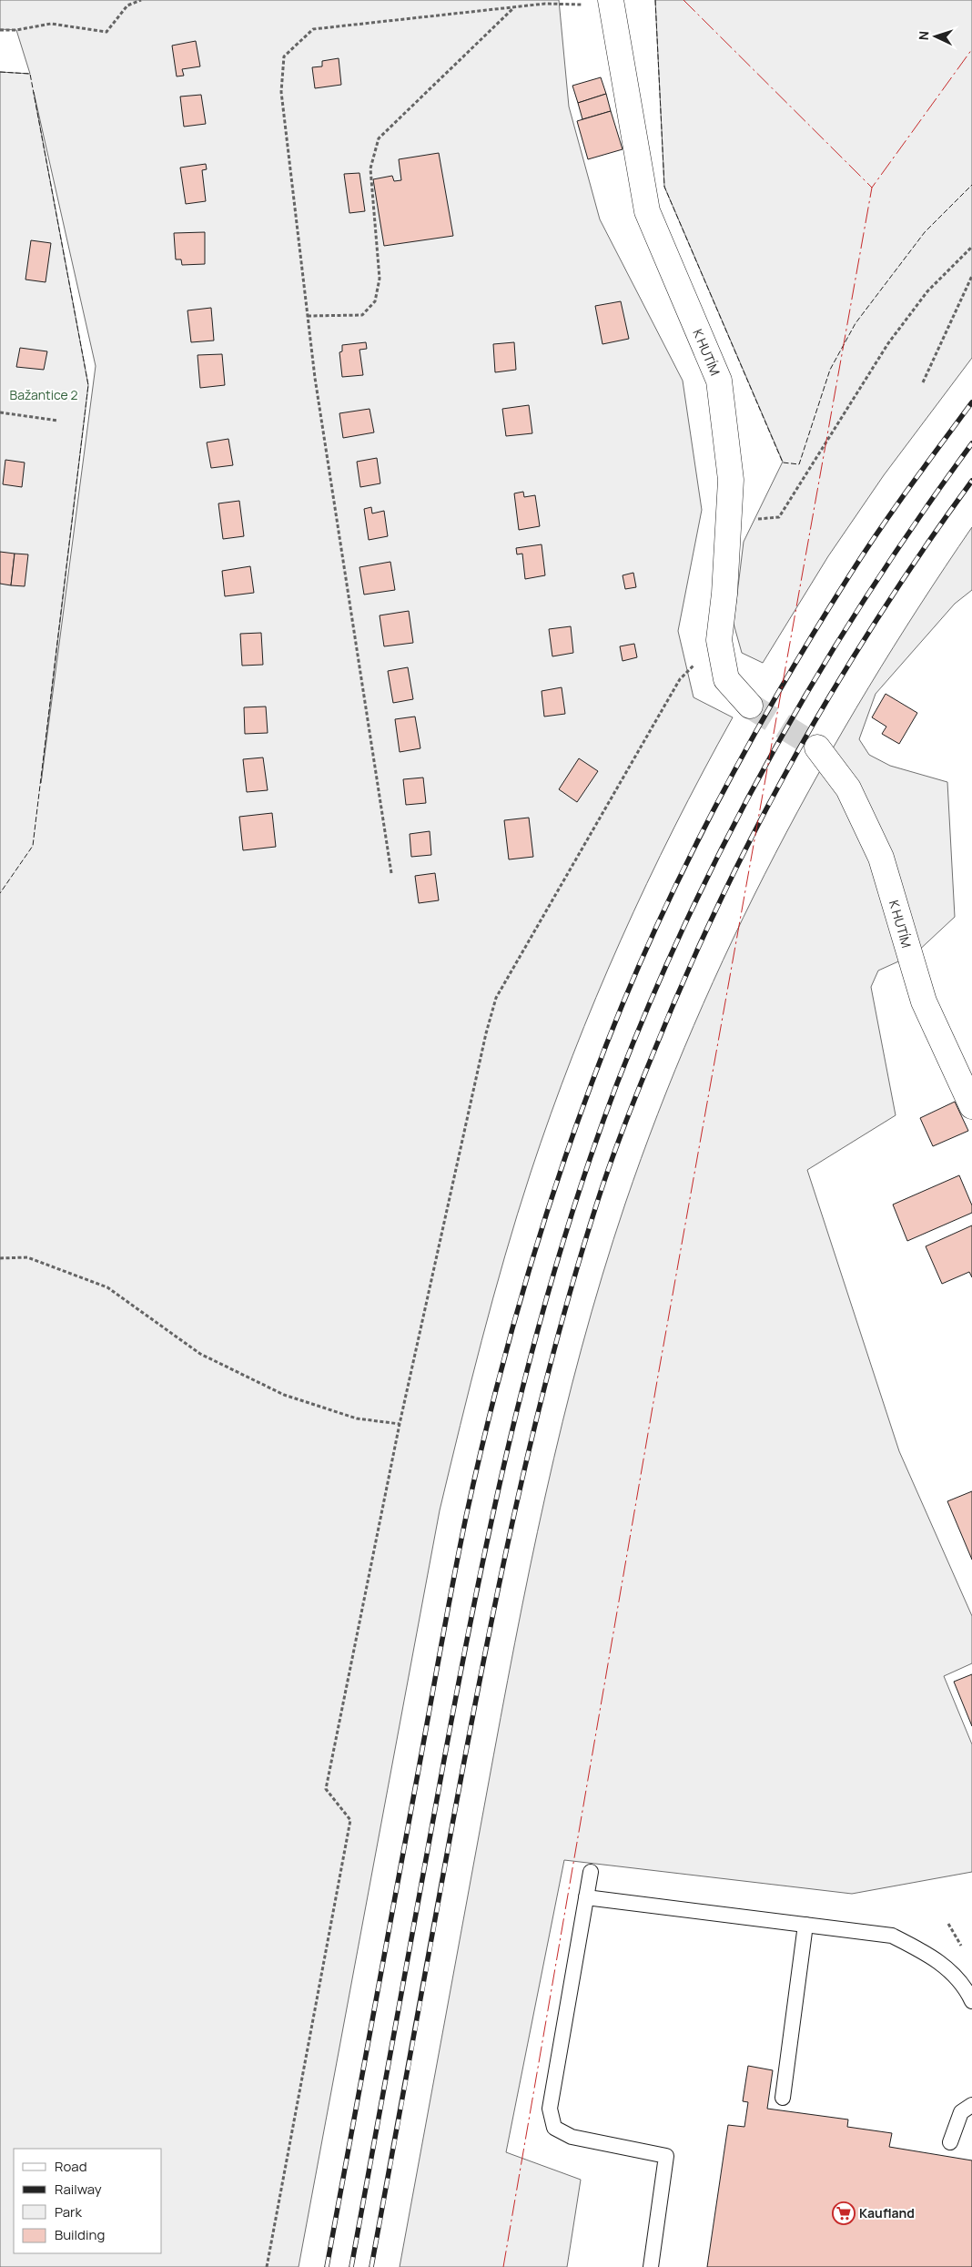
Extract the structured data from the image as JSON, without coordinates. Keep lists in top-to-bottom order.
{
  "streets": {
    "street": ["K HUTÍM"]
  },
  "parks": ["Bažantice 2"],
  "places": {
    "supermarket": ["Kaufland"]
  },
  "legend": [
    "Road",
    "Railway",
    "Park",
    "Building"
  ],
  "north": "left"
}
